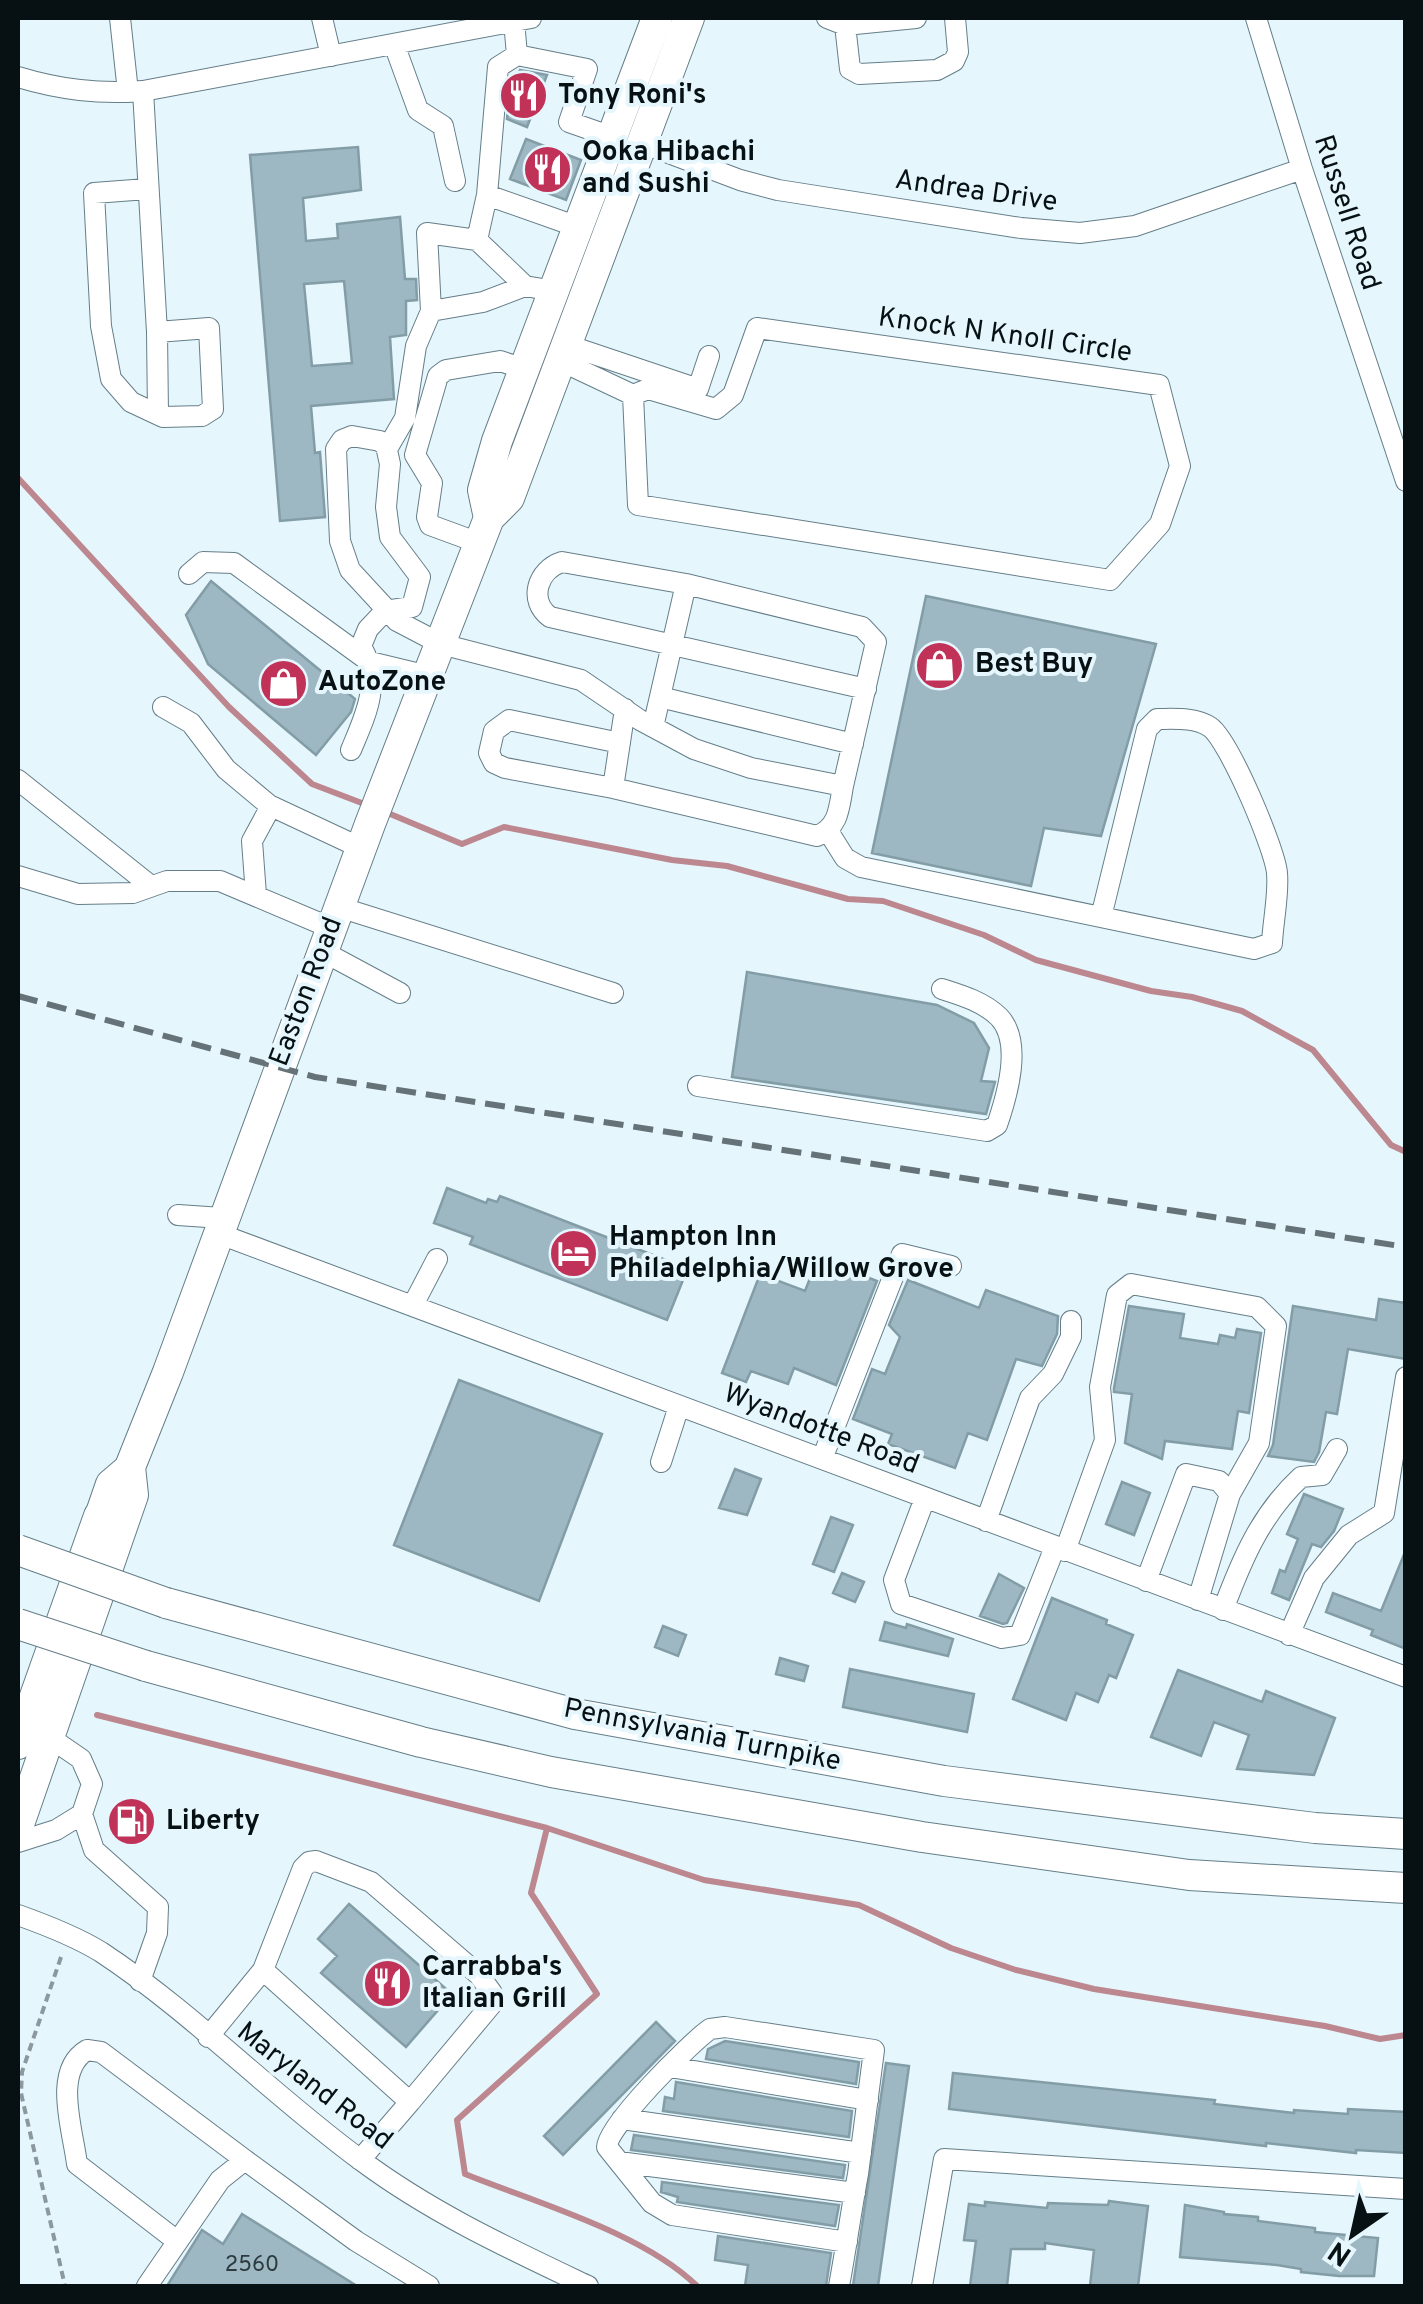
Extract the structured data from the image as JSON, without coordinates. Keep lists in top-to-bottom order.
{
  "streets": {
    "highway": ["Easton Road", "Pennsylvania Turnpike"],
    "street": [
      "Andrea Drive",
      "Russell Road",
      "Knock N Knoll Circle",
      "Wyandotte Road",
      "Maryland Road"
    ]
  },
  "crossings": [
    ["Andrea Drive", "Russell Road"],
    ["Andrea Drive", "Easton Road"],
    ["Knock N Knoll Circle", "Easton Road"],
    ["Easton Road", "Wyandotte Road"]
  ],
  "places": {
    "restaurant": ["Tony Roni's", "Ooka Hibachi and Sushi", "Carrabba's Italian Grill"],
    "shop": ["Best Buy", "AutoZone"],
    "hotel": ["Hampton Inn Philadelphia/Willow Grove"],
    "fuel station": ["Liberty"]
  },
  "house_numbers": ["2560"],
  "north": "bottom left"
}
